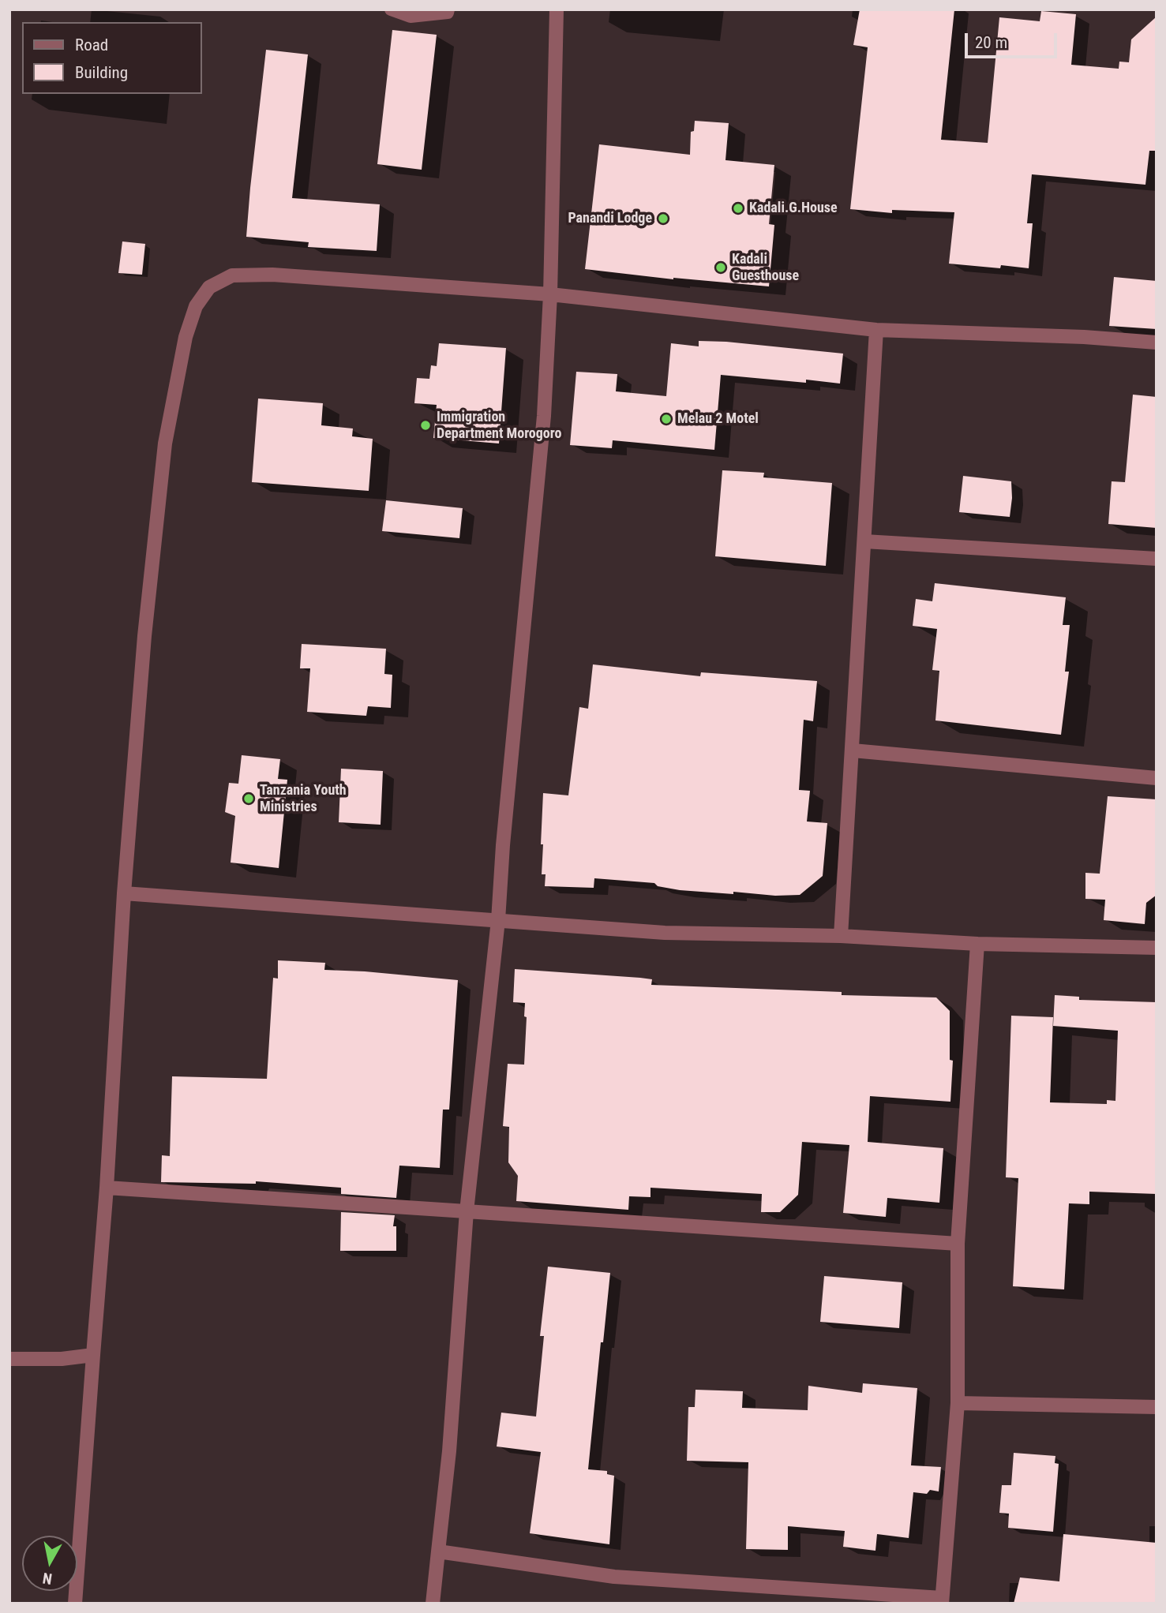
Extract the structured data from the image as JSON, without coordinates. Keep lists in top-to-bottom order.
{
  "places": [
    "Kadali.G.House",
    "Panandi Lodge",
    "Kadali Guesthouse",
    "Melau 2 Motel",
    "Immigration Department Morogoro",
    "Tanzania Youth Ministries"
  ],
  "legend": ["Road", "Building"],
  "scale_bar": "20 m",
  "north": "bottom"
}
